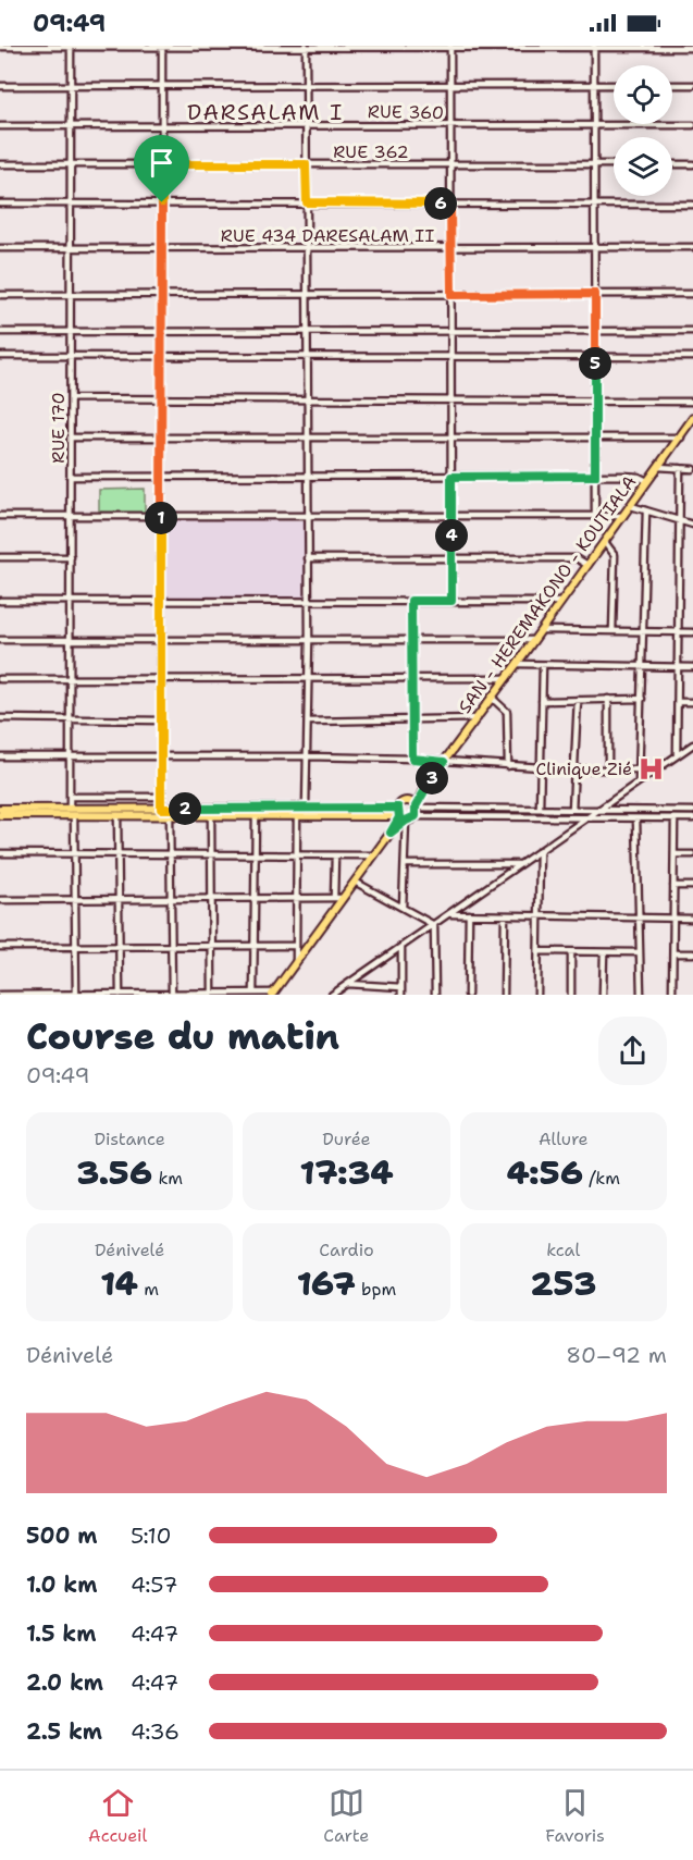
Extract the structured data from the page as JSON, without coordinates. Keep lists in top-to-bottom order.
{
  "streets": {
    "main road": ["SAN - HEREMAKONO - KOUTIALA"],
    "street": [
      "RUE 360",
      "RUE 362",
      "RUE 434 DARESALAM II",
      "RUE 170"
    ]
  },
  "crossings": [
    ["RUE 360", "RUE 170"],
    ["RUE 362", "RUE 170"],
    ["RUE 434 DARESALAM II", "RUE 170"]
  ],
  "districts": ["DARSALAM I"],
  "places": {
    "hospital": ["Clinique Zié"]
  },
  "page": {
    "status": "09:49",
    "pins": [
      "6",
      "5",
      "1",
      "4",
      "3",
      "2"
    ],
    "heading": ["Course du matin", "09:49"],
    "stats": [
      ["Distance", "3.56 km"],
      ["Durée", "17:34"],
      ["Allure", "4:56 /km"],
      ["Dénivelé", "14 m"],
      ["Cardio", "167 bpm"],
      ["kcal", "253"]
    ],
    "chart": ["Dénivelé", "80–92 m"],
    "list": [
      {
        "name": "500 m",
        "note": "5:10"
      },
      {
        "name": "1.0 km",
        "note": "4:57"
      },
      {
        "name": "1.5 km",
        "note": "4:47"
      },
      {
        "name": "2.0 km",
        "note": "4:47"
      },
      {
        "name": "2.5 km",
        "note": "4:36"
      }
    ],
    "tabs": ["Accueil", "Carte", "Favoris"]
  }
}
